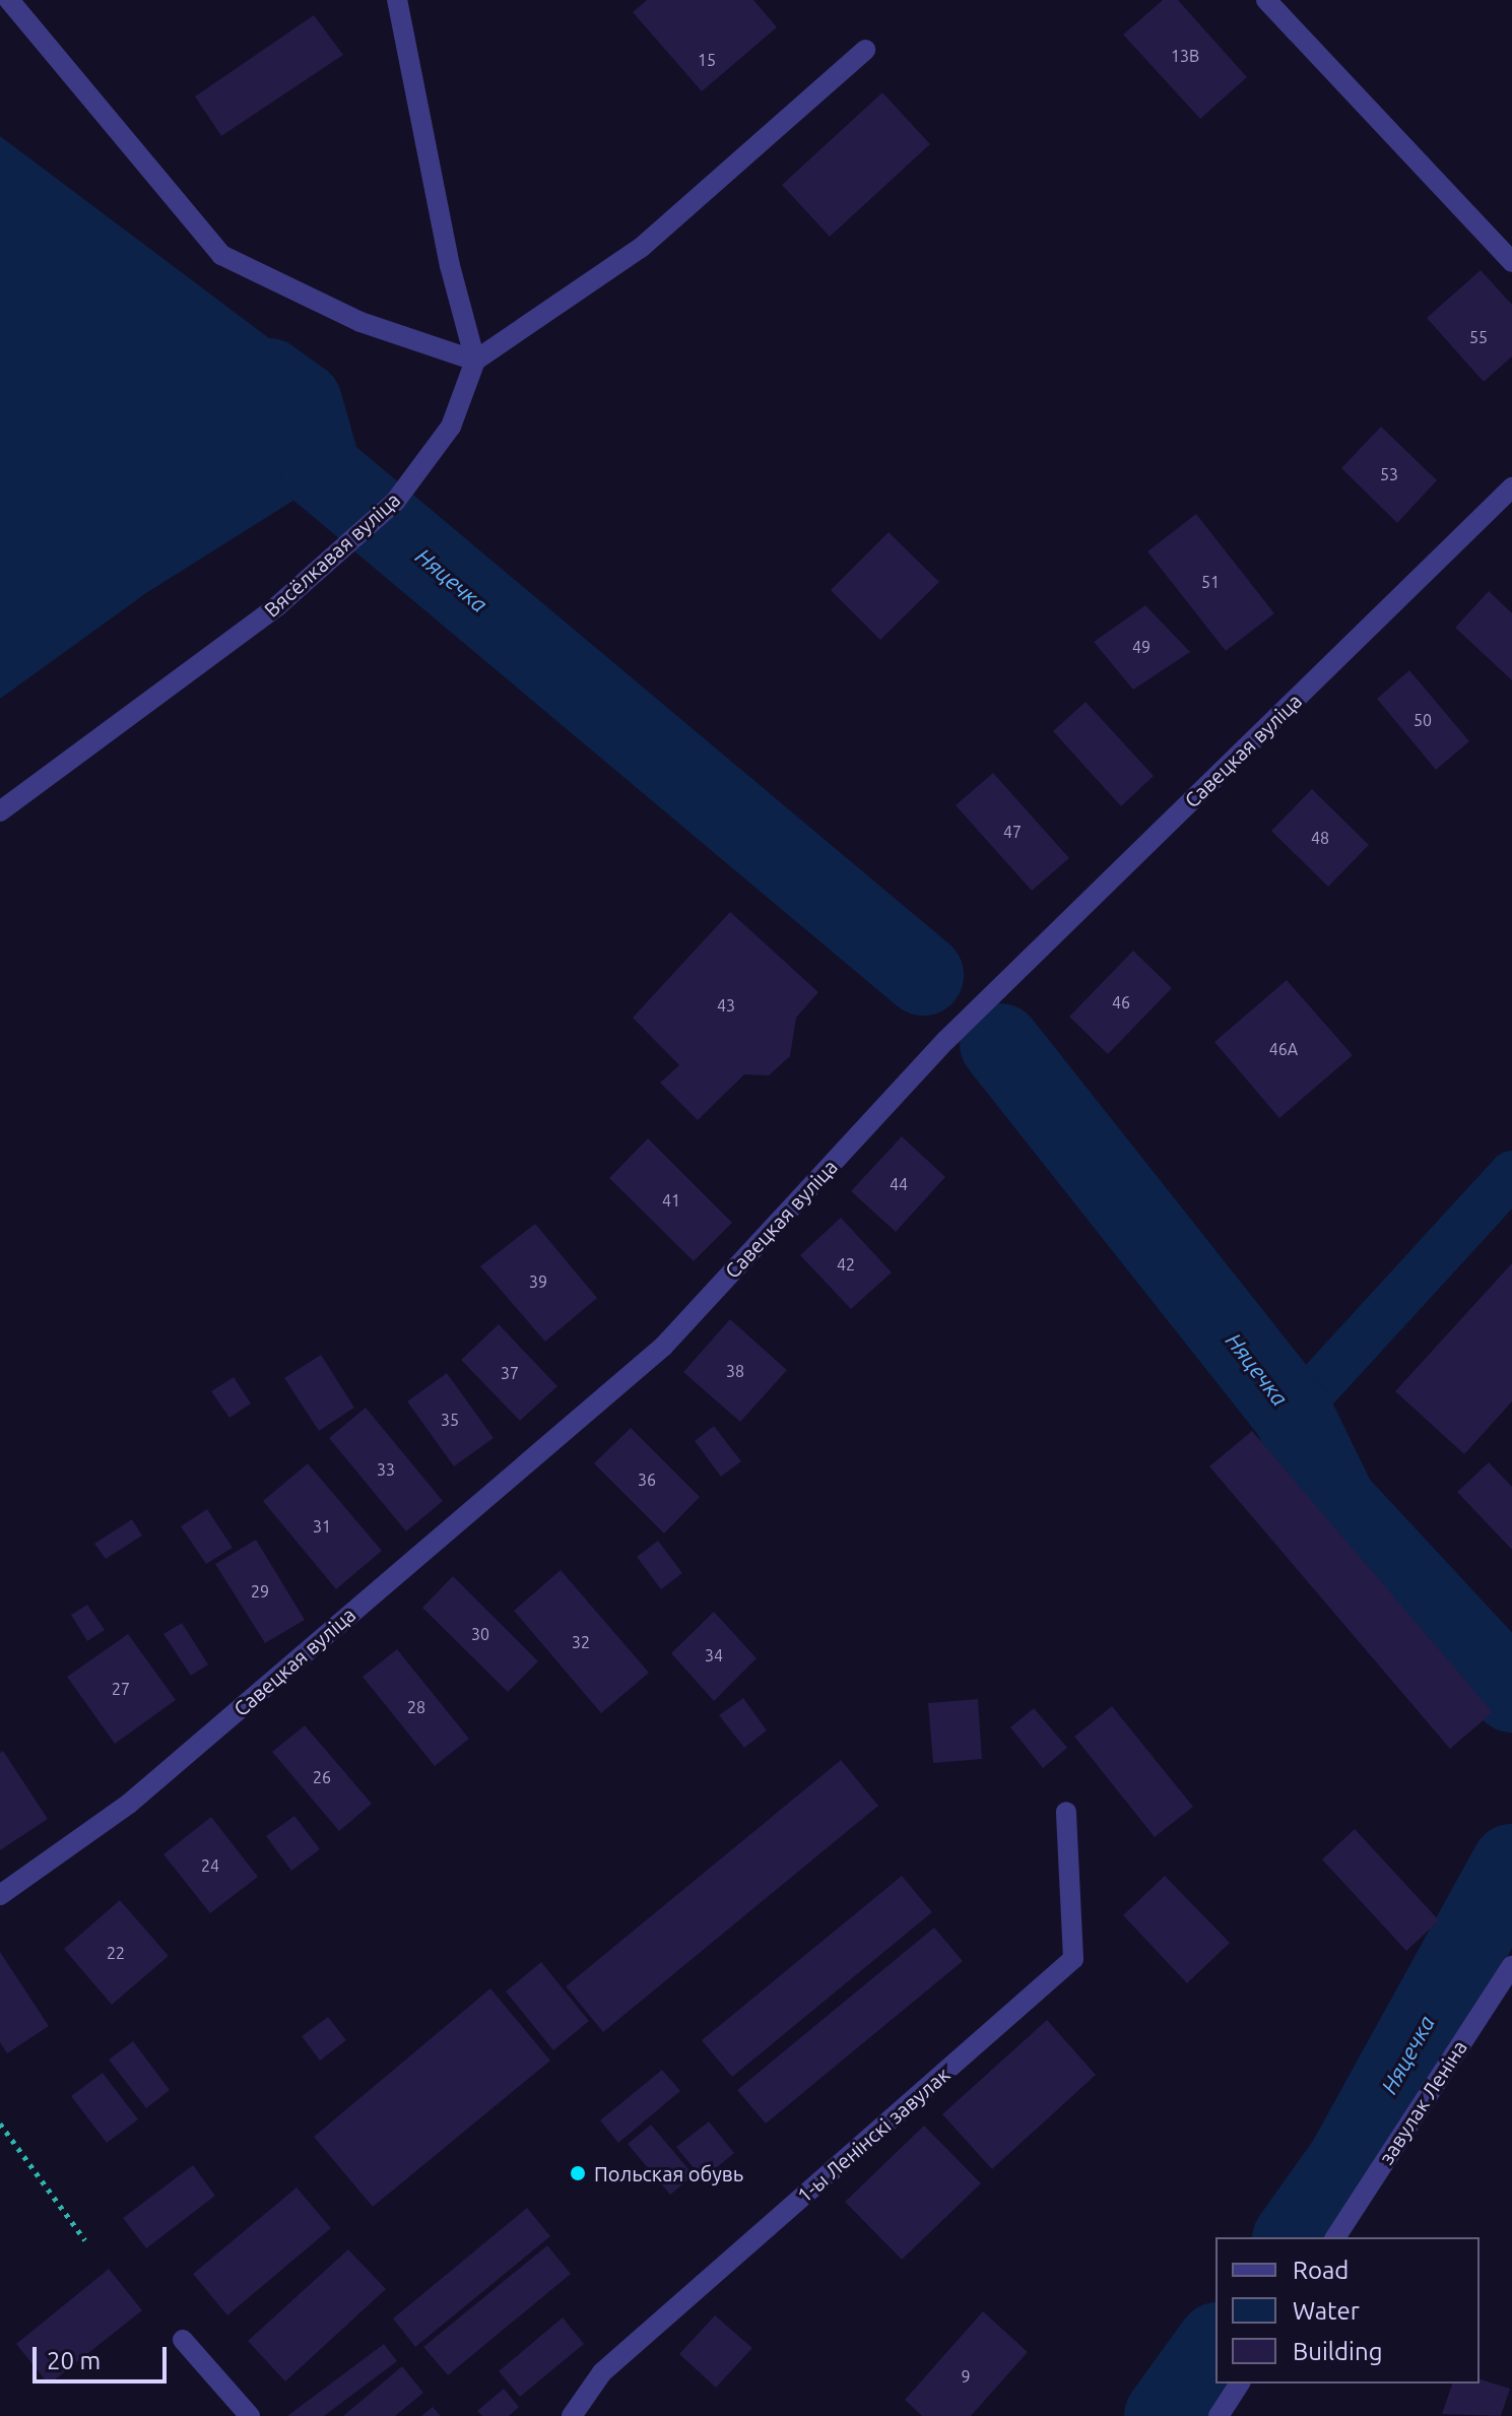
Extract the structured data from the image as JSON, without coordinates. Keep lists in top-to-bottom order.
{
  "streets": {
    "street": [
      "Вясёлкавая вуліца",
      "Савецкая вуліца",
      "завулак Леніна",
      "1-ы Ленінскі завулак"
    ]
  },
  "water": ["Няцечка"],
  "places": ["Польская обувь"],
  "house_numbers": [
    "13В",
    "15",
    "55",
    "53",
    "51",
    "49",
    "50",
    "47",
    "48",
    "46",
    "43",
    "46А",
    "44",
    "41",
    "42",
    "39",
    "38",
    "37",
    "35",
    "33",
    "36",
    "31",
    "29",
    "30",
    "32",
    "34",
    "27",
    "28",
    "26",
    "24",
    "22",
    "9"
  ],
  "legend": ["Road", "Water", "Building"],
  "scale_bar": "20 m"
}
